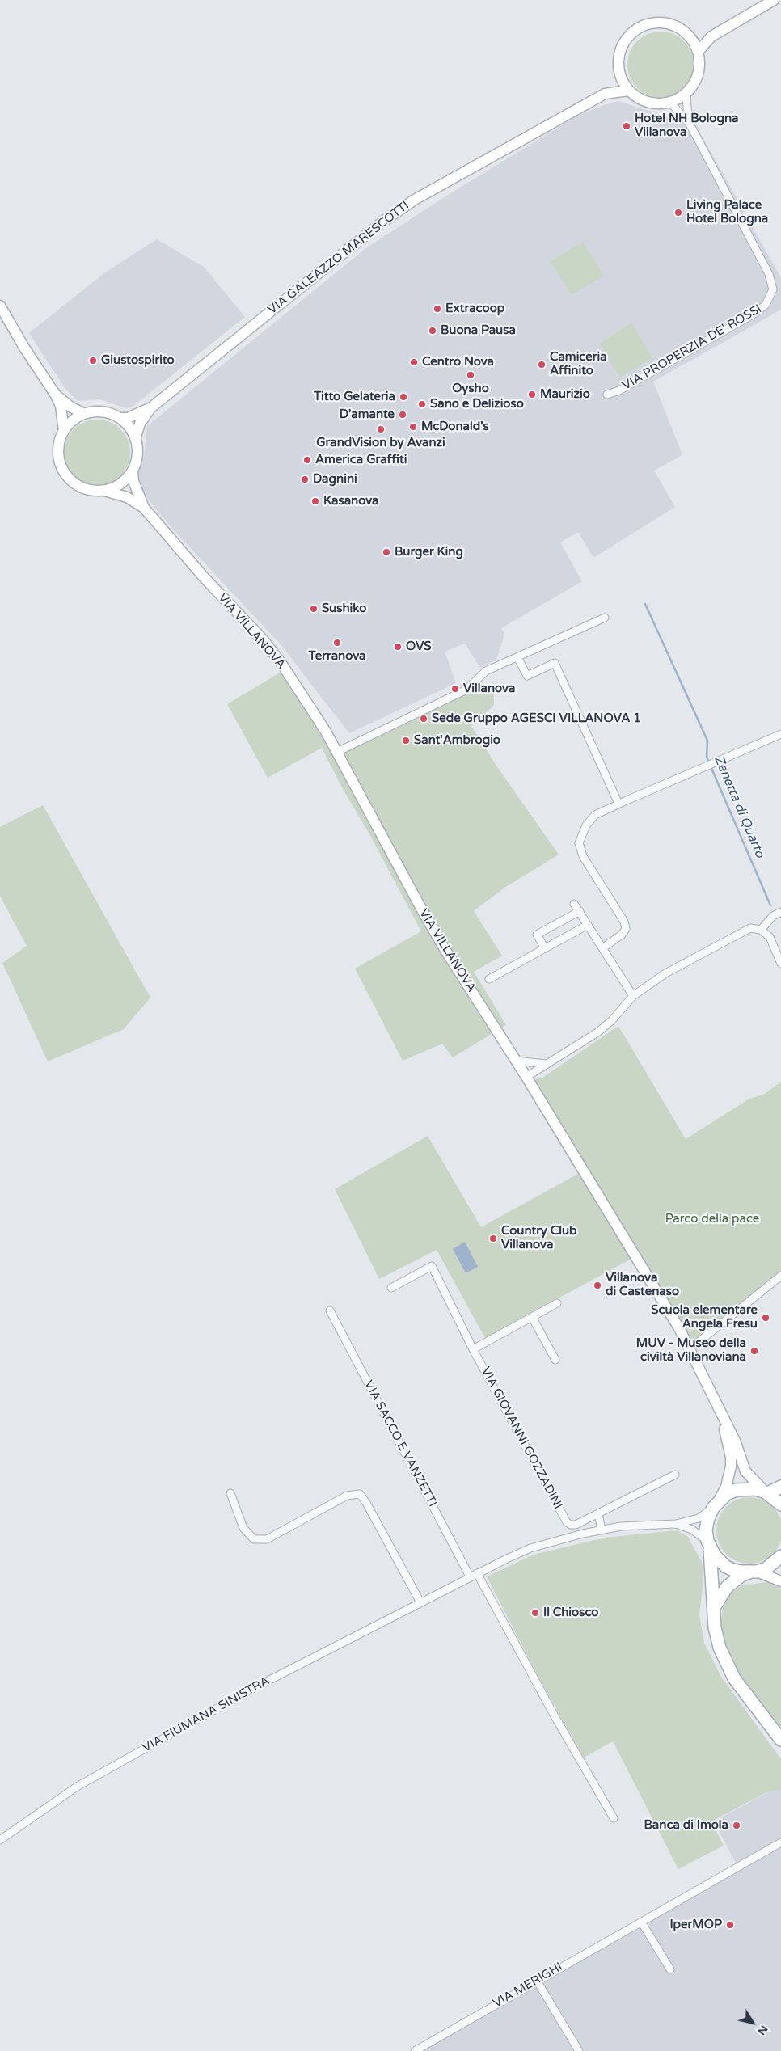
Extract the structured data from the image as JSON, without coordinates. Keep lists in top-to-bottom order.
{
  "streets": {
    "main road": ["VIA GALEAZZO MARESCOTTI", "VIA VILLANOVA"],
    "street": [
      "VIA PROPERZIA DE' ROSSI",
      "VIA GIOVANNI GOZZADINI",
      "VIA SACCO E VANZETTI",
      "VIA FIUMANA SINISTRA",
      "VIA MERIGHI"
    ]
  },
  "crossings": [
    ["VIA GALEAZZO MARESCOTTI", "VIA PROPERZIA DE' ROSSI"],
    ["VIA GALEAZZO MARESCOTTI", "VIA VILLANOVA"],
    ["VIA VILLANOVA", "VIA FIUMANA SINISTRA"],
    ["VIA SACCO E VANZETTI", "VIA FIUMANA SINISTRA"]
  ],
  "water": ["Zenetta di Quarto"],
  "parks": ["Parco della pace"],
  "places": [
    "Hotel NH Bologna Villanova",
    "Living Palace Hotel Bologna",
    "Extracoop",
    "Buona Pausa",
    "Giustospirito",
    "Centro Nova",
    "Camiceria Affinito",
    "Oysho",
    "Maurizio",
    "Titto Gelateria",
    "Sano e Delizioso",
    "D'amante",
    "McDonald's",
    "GrandVision by Avanzi",
    "America Graffiti",
    "Dagnini",
    "Kasanova",
    "Burger King",
    "Sushiko",
    "Terranova",
    "OVS",
    "Villanova",
    "Sede Gruppo AGESCI VILLANOVA 1",
    "Sant'Ambrogio",
    "Country Club Villanova",
    "Villanova di Castenaso",
    "Scuola elementare Angela Fresu",
    "MUV - Museo della civiltà Villanoviana",
    "Il Chiosco",
    "Banca di Imola",
    "IperMOP"
  ],
  "north": "bottom right"
}
